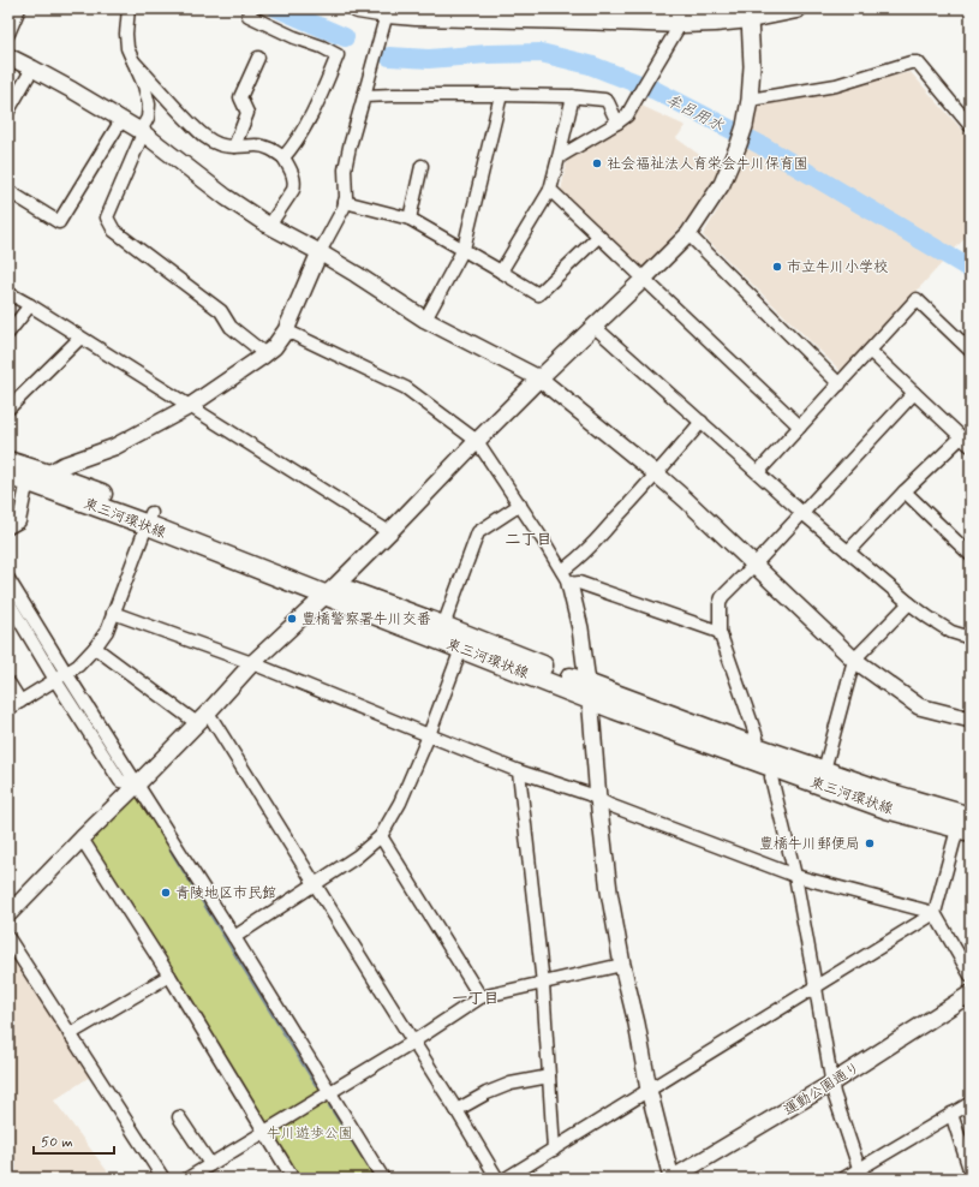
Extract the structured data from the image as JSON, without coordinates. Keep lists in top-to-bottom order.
{
  "streets": {
    "main road": ["東三河環状線"],
    "street": ["運動公園通り"]
  },
  "districts": ["二丁目", "一丁目"],
  "water": ["牟呂用水"],
  "parks": ["牛川遊歩公園"],
  "places": [
    "社会福祉法人育栄会牛川保育園",
    "市立牛川小学校",
    "豊橋警察署牛川交番",
    "豊橋牛川郵便局",
    "青陵地区市民館"
  ],
  "scale_bar": "50 m"
}
